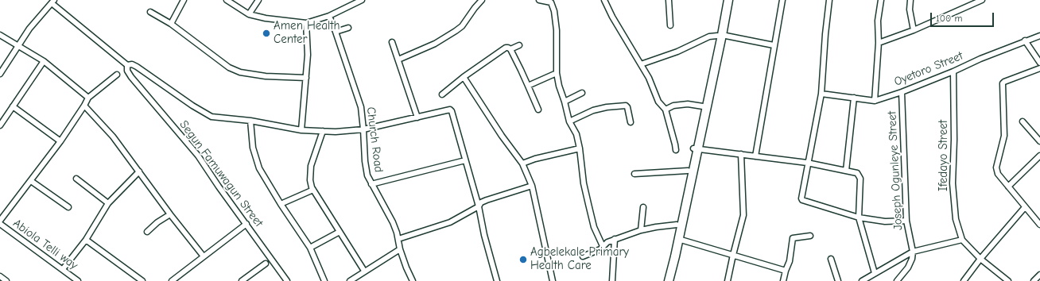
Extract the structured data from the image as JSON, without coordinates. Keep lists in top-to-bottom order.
{
  "streets": {
    "street": [
      "Oyetoro Street",
      "Church Road",
      "Ifedayo Street",
      "Joseph Ogunleye Street",
      "Segun Famuwagun Street",
      "Abiola Telli way"
    ]
  },
  "crossings": [
    ["Oyetoro Street", "Ifedayo Street"],
    ["Oyetoro Street", "Joseph Ogunleye Street"]
  ],
  "places": ["Amen Health Center", "Agbelekale Primary Health Care"],
  "scale_bar": "100 m"
}
